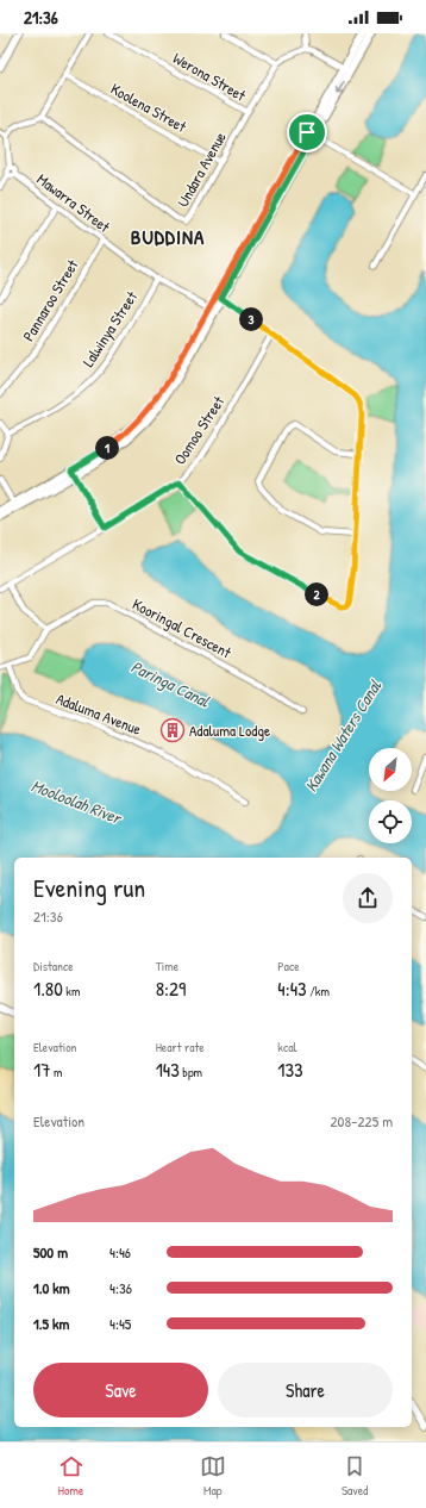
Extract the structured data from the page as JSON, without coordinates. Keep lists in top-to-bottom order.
{
  "streets": {
    "street": [
      "Werona Street",
      "Koolena Street",
      "Undara Avenue",
      "Mawarra Street",
      "Pannaroo Street",
      "Lalwinya Street",
      "Oomoo Street",
      "Kooringal Crescent",
      "Adaluma Avenue"
    ]
  },
  "crossings": [
    ["Werona Street", "Undara Avenue"],
    ["Koolena Street", "Undara Avenue"],
    ["Mawarra Street", "Pannaroo Street"],
    ["Mawarra Street", "Lalwinya Street"]
  ],
  "districts": ["BUDDINA"],
  "water": ["Paringa Canal", "Kawana Waters Canal", "Mooloolah River"],
  "places": {
    "building": ["Adaluma Lodge"]
  },
  "north": "bottom left",
  "page": {
    "status": "21:36",
    "pins": ["3", "1", "2"],
    "heading": ["Evening run", "21:36"],
    "stats": [
      ["Distance", "1.80 km"],
      ["Time", "8:29"],
      ["Pace", "4:43 /km"],
      ["Elevation", "17 m"],
      ["Heart rate", "143 bpm"],
      ["kcal", "133"]
    ],
    "chart": ["Elevation", "208–225 m"],
    "list": [
      {
        "name": "500 m",
        "note": "4:46"
      },
      {
        "name": "1.0 km",
        "note": "4:36"
      },
      {
        "name": "1.5 km",
        "note": "4:45"
      }
    ],
    "buttons": ["Save", "Share"],
    "tabs": ["Home", "Map", "Saved"]
  }
}
